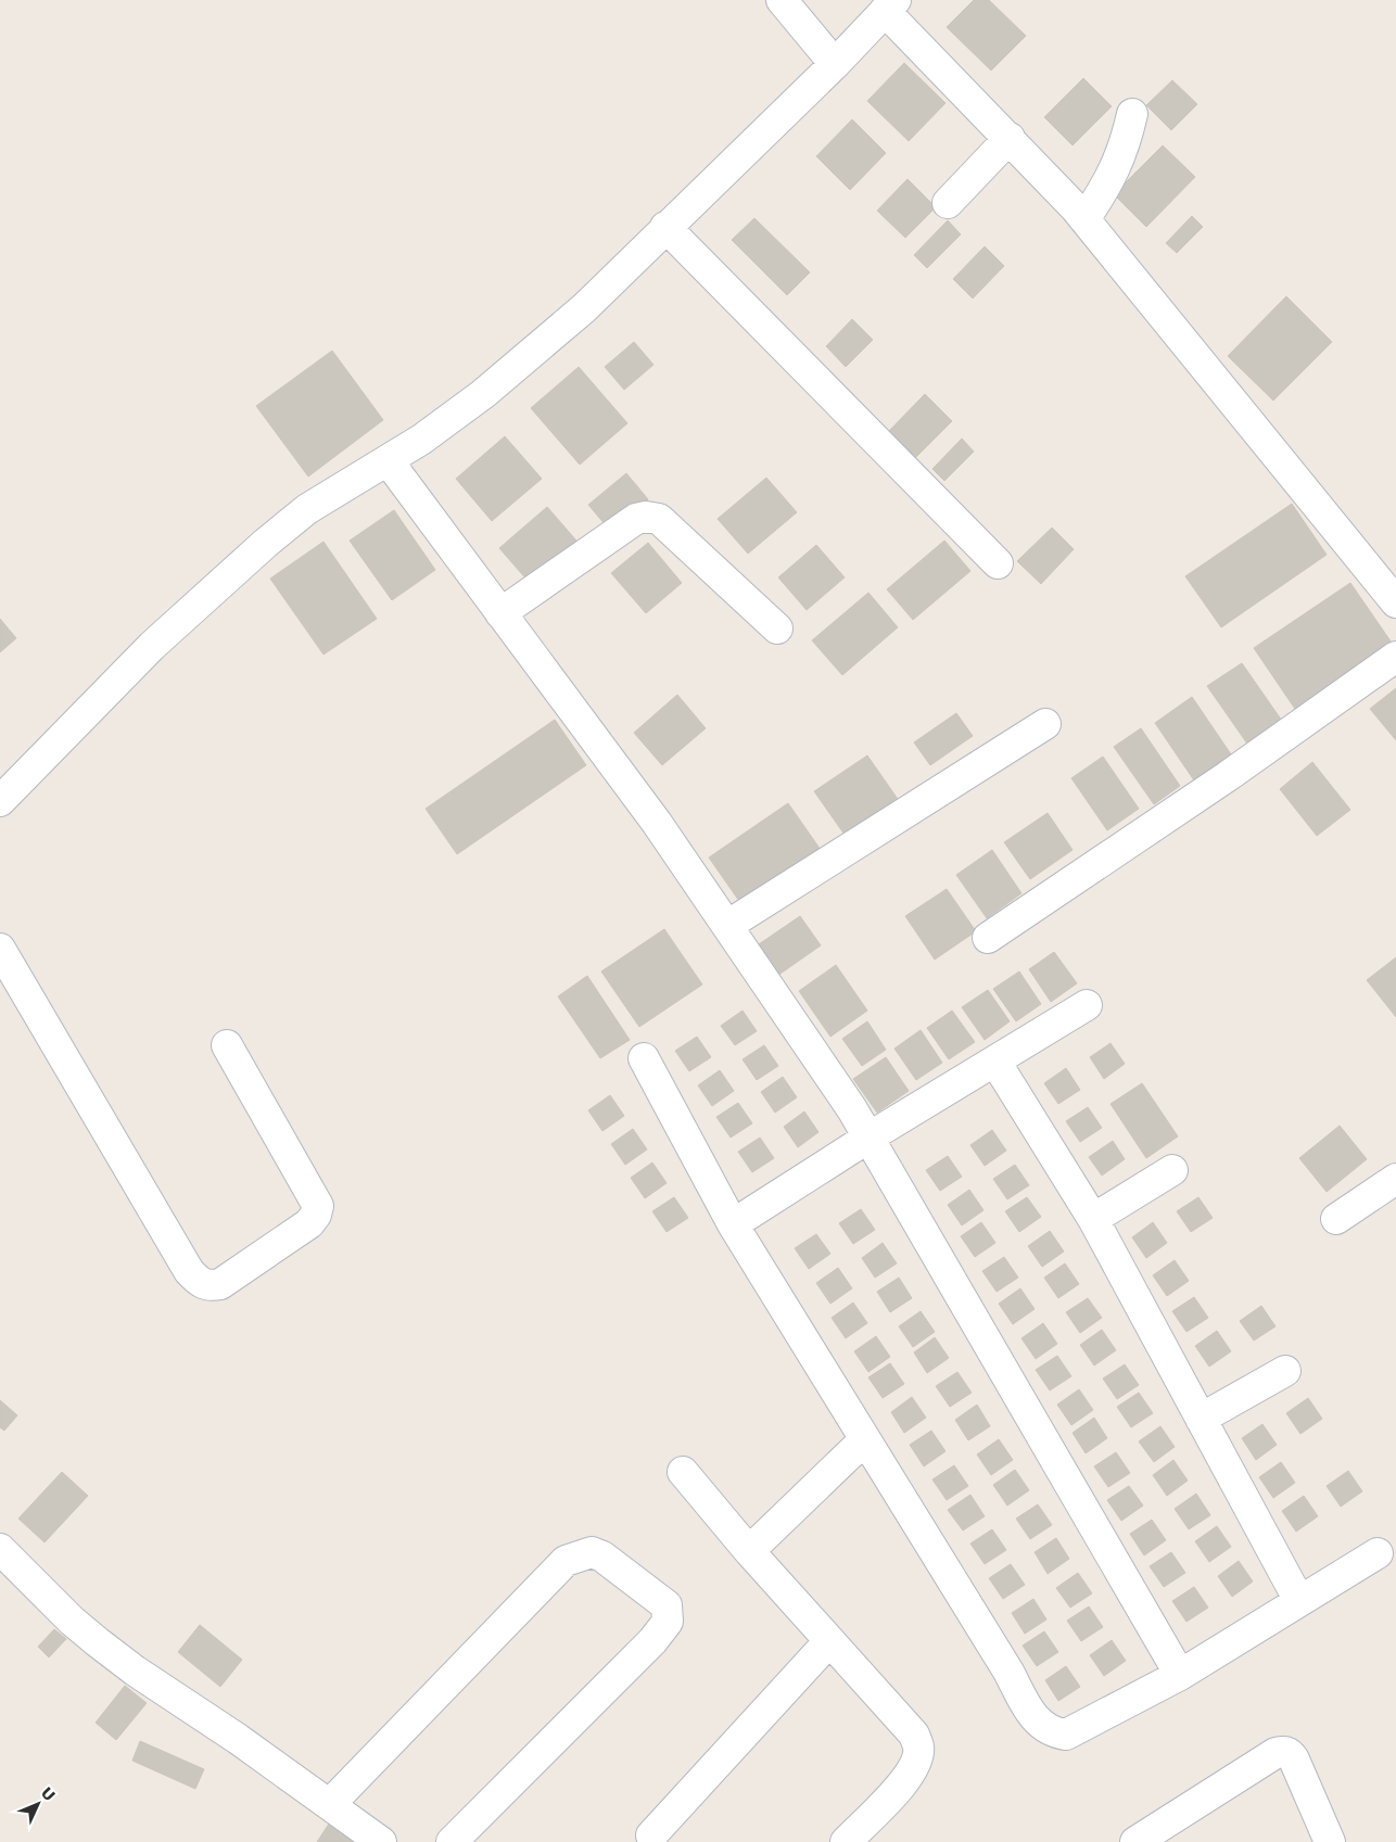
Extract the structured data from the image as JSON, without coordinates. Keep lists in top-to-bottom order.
{
  "north": "top right"
}
